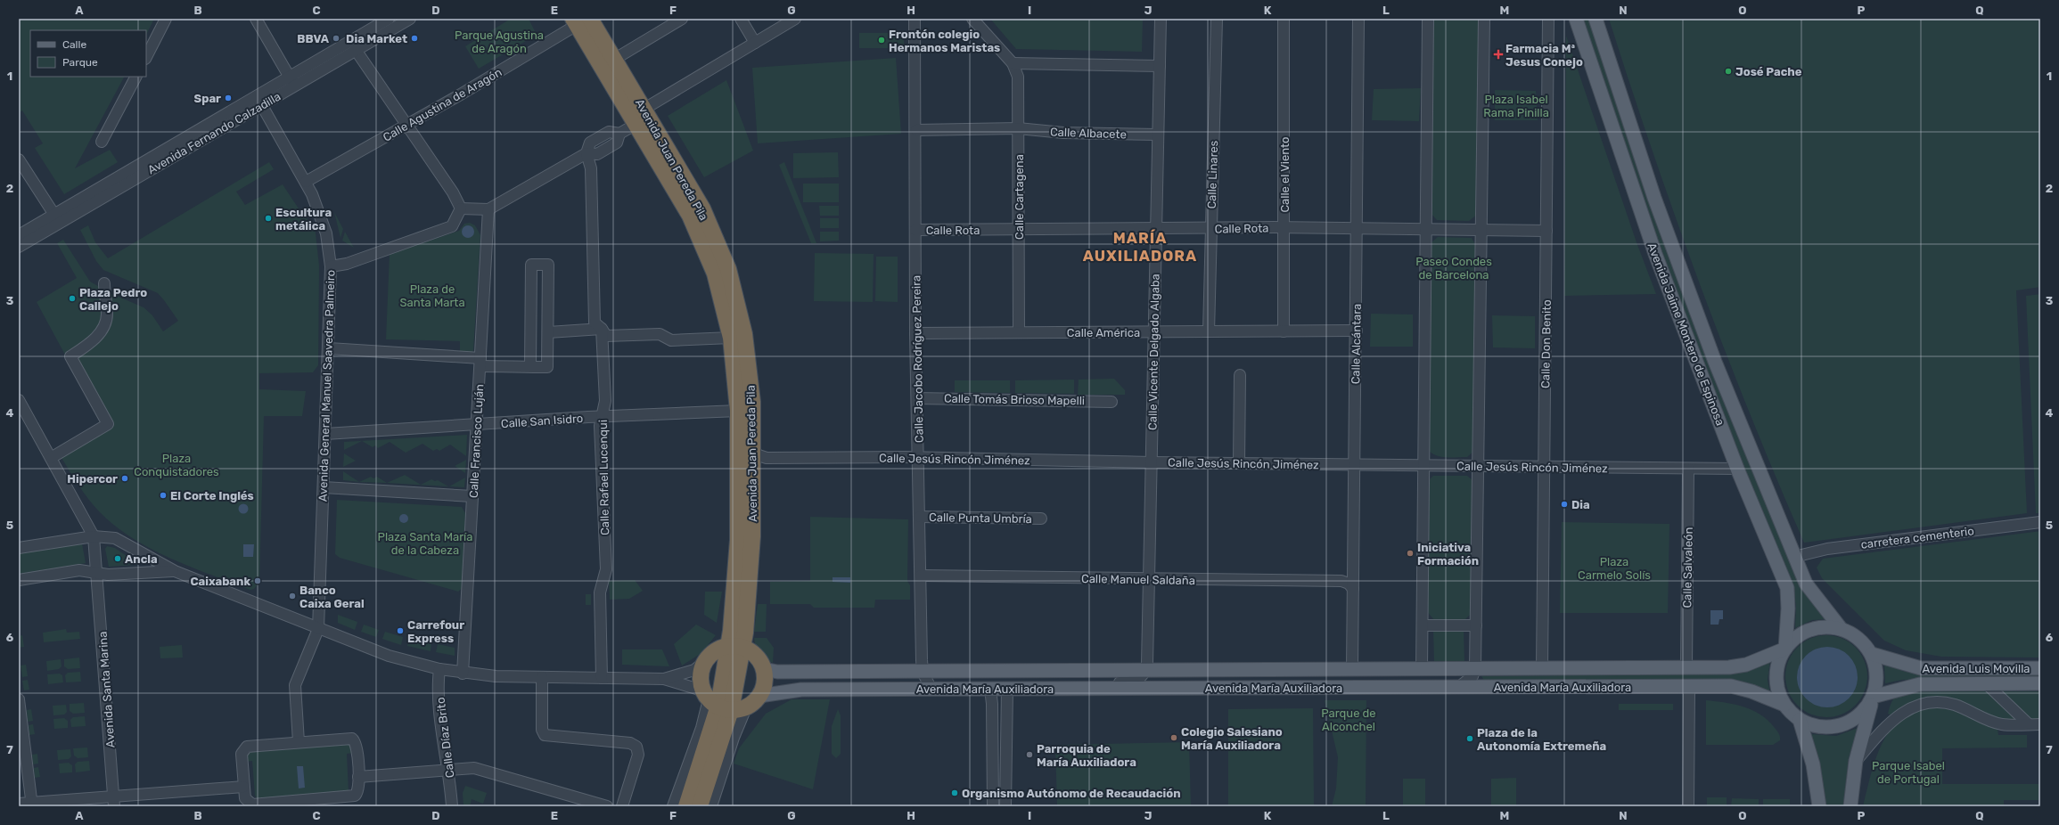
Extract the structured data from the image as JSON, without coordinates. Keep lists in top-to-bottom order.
{
  "streets": {
    "highway": ["Avenida Juan Pereda Pila"],
    "main road": ["Avenida Jaime Montero de Espinosa", "Avenida Luis Movilla", "Avenida María Auxiliadora"],
    "street": [
      "Calle Agustina de Aragón",
      "Avenida Fernando Calzadilla",
      "Calle Albacete",
      "Calle Linares",
      "Calle el Viento",
      "Calle Cartagena",
      "Calle Rota",
      "Calle América",
      "Calle Alcántara",
      "Calle Don Benito",
      "Calle Vicente Delgado Algaba",
      "Calle Jacobo Rodríguez Pereira",
      "Avenida General Manuel Saavedra Palmeiro",
      "Calle Tomás Brioso Mapelli",
      "Calle San Isidro",
      "Calle Francisco Luján",
      "Calle Jesús Rincón Jiménez",
      "Calle Rafael Lucenqui",
      "Calle Punta Umbría",
      "carretera cementerio",
      "Calle Salvaleón",
      "Calle Manuel Saldaña",
      "Avenida Santa Marina",
      "Calle Díaz Brito"
    ]
  },
  "crossings": [
    ["Calle Agustina de Aragón", "Avenida Juan Pereda Pila"],
    ["Calle Agustina de Aragón", "Avenida General Manuel Saavedra Palmeiro"],
    ["Avenida Fernando Calzadilla", "Avenida General Manuel Saavedra Palmeiro"],
    ["Calle Albacete", "Calle Cartagena"],
    ["Calle Albacete", "Calle Vicente Delgado Algaba"],
    ["Calle Albacete", "Calle Jacobo Rodríguez Pereira"],
    ["Avenida Juan Pereda Pila", "Calle San Isidro"],
    ["Avenida Juan Pereda Pila", "Calle Jesús Rincón Jiménez"],
    ["Calle Linares", "Calle Rota"],
    ["Calle Linares", "Calle América"],
    ["Calle el Viento", "Calle Rota"],
    ["Calle el Viento", "Calle América"],
    ["Calle Cartagena", "Calle Rota"],
    ["Calle Cartagena", "Calle América"],
    ["Calle Rota", "Calle Alcántara"],
    ["Calle Rota", "Calle Don Benito"],
    ["Calle Rota", "Calle Vicente Delgado Algaba"],
    ["Calle Rota", "Calle Jacobo Rodríguez Pereira"],
    ["Calle América", "Calle Alcántara"],
    ["Calle América", "Calle Vicente Delgado Algaba"],
    ["Calle América", "Calle Jacobo Rodríguez Pereira"],
    ["Avenida Jaime Montero de Espinosa", "Calle Jesús Rincón Jiménez"],
    ["Avenida Jaime Montero de Espinosa", "carretera cementerio"],
    ["Avenida Jaime Montero de Espinosa", "Avenida Luis Movilla"],
    ["Avenida Jaime Montero de Espinosa", "Avenida María Auxiliadora"],
    ["Calle Alcántara", "Calle Jesús Rincón Jiménez"],
    ["Calle Alcántara", "Calle Manuel Saldaña"],
    ["Calle Alcántara", "Avenida María Auxiliadora"],
    ["Calle Don Benito", "Calle Jesús Rincón Jiménez"],
    ["Calle Don Benito", "Avenida María Auxiliadora"],
    ["Calle Vicente Delgado Algaba", "Calle Jesús Rincón Jiménez"],
    ["Calle Vicente Delgado Algaba", "Calle Manuel Saldaña"],
    ["Calle Vicente Delgado Algaba", "Avenida María Auxiliadora"],
    ["Calle Jacobo Rodríguez Pereira", "Calle Tomás Brioso Mapelli"],
    ["Calle Jacobo Rodríguez Pereira", "Calle Jesús Rincón Jiménez"],
    ["Calle Jacobo Rodríguez Pereira", "Calle Punta Umbría"],
    ["Calle Jacobo Rodríguez Pereira", "Calle Manuel Saldaña"],
    ["Calle Jacobo Rodríguez Pereira", "Avenida María Auxiliadora"],
    ["Avenida General Manuel Saavedra Palmeiro", "Calle San Isidro"],
    ["Calle San Isidro", "Calle Francisco Luján"],
    ["Calle San Isidro", "Calle Rafael Lucenqui"],
    ["Calle Jesús Rincón Jiménez", "Calle Salvaleón"],
    ["Calle Salvaleón", "Avenida María Auxiliadora"],
    ["Avenida Luis Movilla", "Avenida María Auxiliadora"]
  ],
  "districts": ["MARÍA AUXILIADORA"],
  "parks": [
    "Parque Agustina de Aragón",
    "Plaza Isabel Rama Pinilla",
    "Paseo Condes de Barcelona",
    "Plaza de Santa Marta",
    "Plaza Conquistadores",
    "Plaza Santa María de la Cabeza",
    "Plaza Carmelo Solís",
    "Parque de Alconchel",
    "Parque Isabel de Portugal"
  ],
  "places": {
    "other": [
      "BBVA",
      "Dia Market",
      "Frontón colegio Hermanos Maristas",
      "José Pache",
      "Spar",
      "Escultura metálica",
      "Plaza Pedro Callejo",
      "Hipercor",
      "El Corte Inglés",
      "Dia",
      "Iniciativa Formación",
      "Ancla",
      "Caixabank",
      "Banco Caixa Geral",
      "Carrefour Express",
      "Colegio Salesiano María Auxiliadora",
      "Plaza de la Autonomía Extremeña",
      "Parroquia de María Auxiliadora",
      "Organismo Autónomo de Recaudación"
    ],
    "health": ["Farmacia Mª Jesus Conejo"]
  },
  "legend": ["Calle", "Parque"],
  "grid": {
    "columns": [
      "A",
      "B",
      "C",
      "D",
      "E",
      "F",
      "G",
      "H",
      "I",
      "J",
      "K",
      "L",
      "M",
      "N",
      "O",
      "P",
      "Q"
    ],
    "rows": [
      "1",
      "2",
      "3",
      "4",
      "5",
      "6",
      "7"
    ]
  }
}
